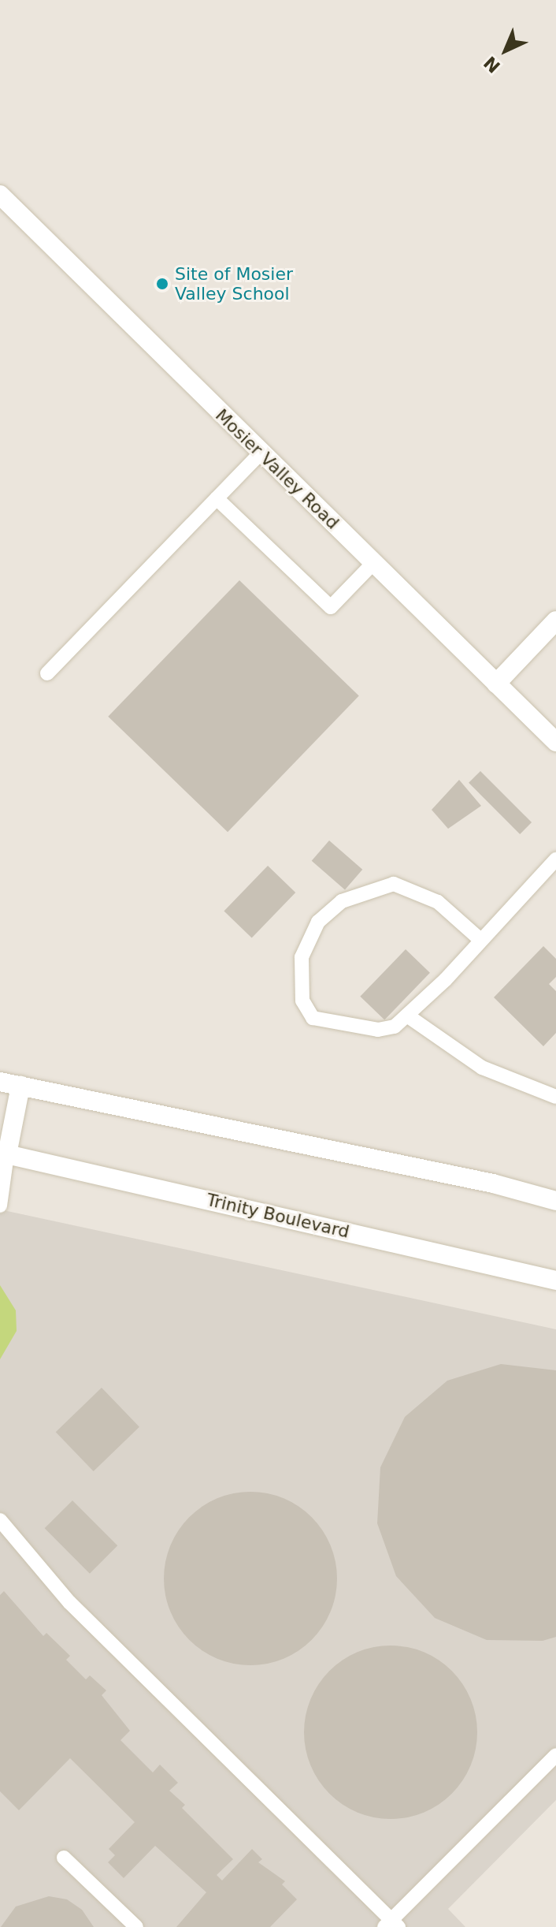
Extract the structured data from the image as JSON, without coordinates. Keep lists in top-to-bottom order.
{
  "streets": {
    "main road": ["Mosier Valley Road", "Trinity Boulevard"]
  },
  "places": ["Site of Mosier Valley School"],
  "north": "bottom left"
}
